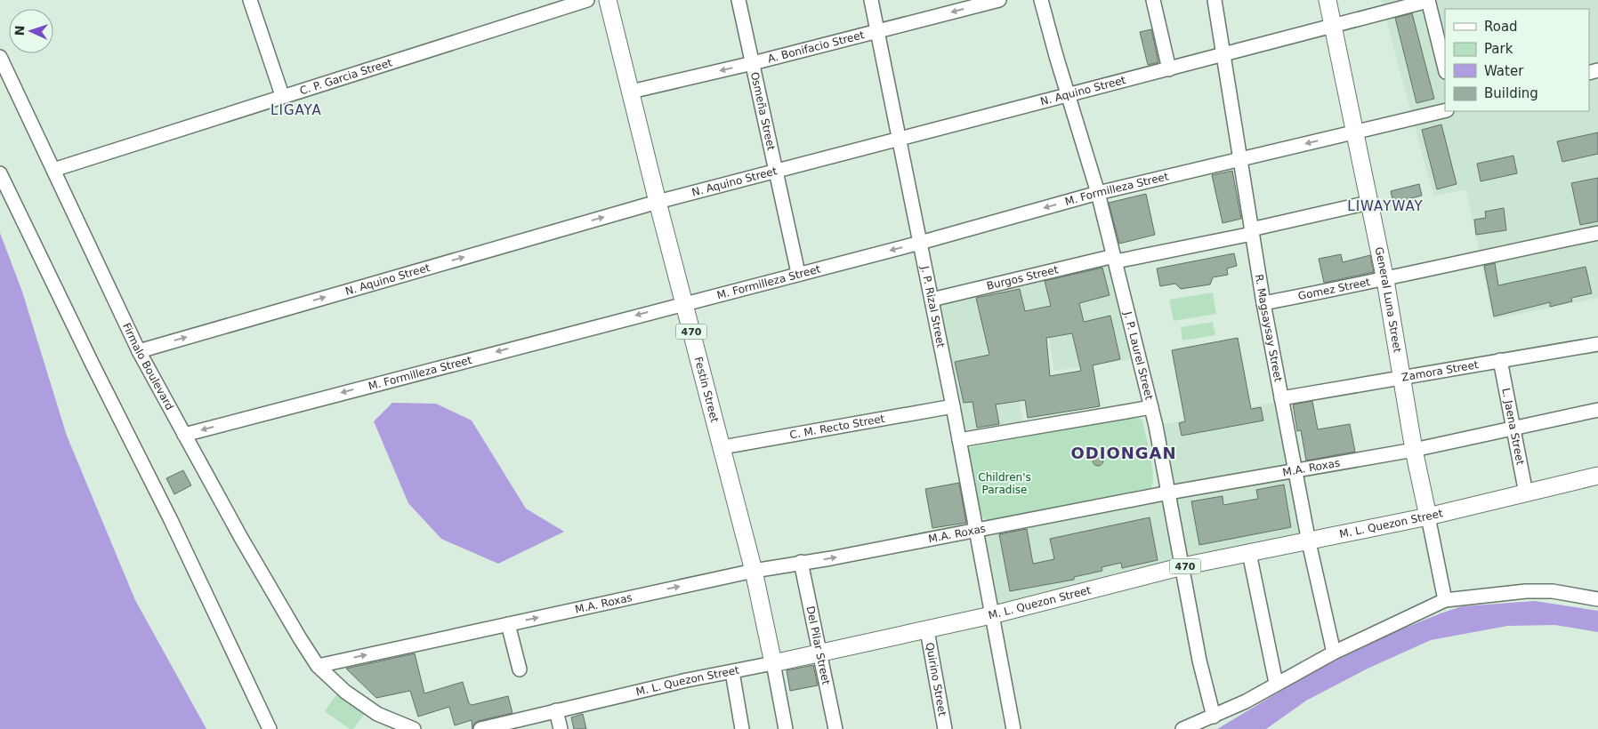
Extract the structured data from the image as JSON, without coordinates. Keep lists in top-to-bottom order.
{
  "streets": {
    "main road": [
      "General Luna Street",
      "470",
      "Festin Street",
      "M. L. Quezon Street"
    ],
    "street": [
      "A. Bonifacio Street",
      "C. P. Garcia Street",
      "N. Aquino Street",
      "Osmeña Street",
      "M. Formilleza Street",
      "Burgos Street",
      "Gomez Street",
      "J. P. Rizal Street",
      "R. Magsaysay Street",
      "J. P. Laurel Street",
      "Firmalo Boulevard",
      "Zamora Street",
      "C. M. Recto Street",
      "L. Jaena Street",
      "M.A. Roxas",
      "Del Pilar Street",
      "Quirino Street"
    ]
  },
  "crossings": [
    ["A. Bonifacio Street", "Osmeña Street"],
    ["A. Bonifacio Street", "J. P. Rizal Street"],
    ["A. Bonifacio Street", "Festin Street"],
    ["C. P. Garcia Street", "Firmalo Boulevard"],
    ["N. Aquino Street", "Osmeña Street"],
    ["N. Aquino Street", "General Luna Street"],
    ["N. Aquino Street", "J. P. Rizal Street"],
    ["N. Aquino Street", "R. Magsaysay Street"],
    ["N. Aquino Street", "J. P. Laurel Street"],
    ["N. Aquino Street", "Firmalo Boulevard"],
    ["N. Aquino Street", "Festin Street"],
    ["Osmeña Street", "M. Formilleza Street"],
    ["M. Formilleza Street", "General Luna Street"],
    ["M. Formilleza Street", "J. P. Rizal Street"],
    ["M. Formilleza Street", "R. Magsaysay Street"],
    ["M. Formilleza Street", "J. P. Laurel Street"],
    ["M. Formilleza Street", "Firmalo Boulevard"],
    ["M. Formilleza Street", "Festin Street"],
    ["Burgos Street", "General Luna Street"],
    ["Burgos Street", "J. P. Rizal Street"],
    ["Burgos Street", "R. Magsaysay Street"],
    ["Burgos Street", "J. P. Laurel Street"],
    ["Gomez Street", "General Luna Street"],
    ["Gomez Street", "R. Magsaysay Street"],
    ["General Luna Street", "Zamora Street"],
    ["General Luna Street", "M.A. Roxas"],
    ["General Luna Street", "M. L. Quezon Street"],
    ["J. P. Rizal Street", "C. M. Recto Street"],
    ["J. P. Rizal Street", "M.A. Roxas"],
    ["J. P. Rizal Street", "M. L. Quezon Street"],
    ["R. Magsaysay Street", "Zamora Street"],
    ["R. Magsaysay Street", "M.A. Roxas"],
    ["R. Magsaysay Street", "M. L. Quezon Street"],
    ["J. P. Laurel Street", "M.A. Roxas"],
    ["J. P. Laurel Street", "M. L. Quezon Street"],
    ["Firmalo Boulevard", "M.A. Roxas"],
    ["Zamora Street", "L. Jaena Street"],
    ["Festin Street", "C. M. Recto Street"],
    ["Festin Street", "M.A. Roxas"],
    ["Festin Street", "M. L. Quezon Street"],
    ["L. Jaena Street", "M.A. Roxas"],
    ["L. Jaena Street", "M. L. Quezon Street"],
    ["M.A. Roxas", "Del Pilar Street"],
    ["M. L. Quezon Street", "Del Pilar Street"],
    ["M. L. Quezon Street", "Quirino Street"]
  ],
  "one_way": [
    "A. Bonifacio Street",
    "N. Aquino Street",
    "M. Formilleza Street",
    "M.A. Roxas"
  ],
  "districts": ["LIGAYA", "LIWAYWAY", "ODIONGAN"],
  "parks": ["Children's Paradise"],
  "legend": [
    "Road",
    "Park",
    "Water",
    "Building"
  ],
  "north": "left"
}
